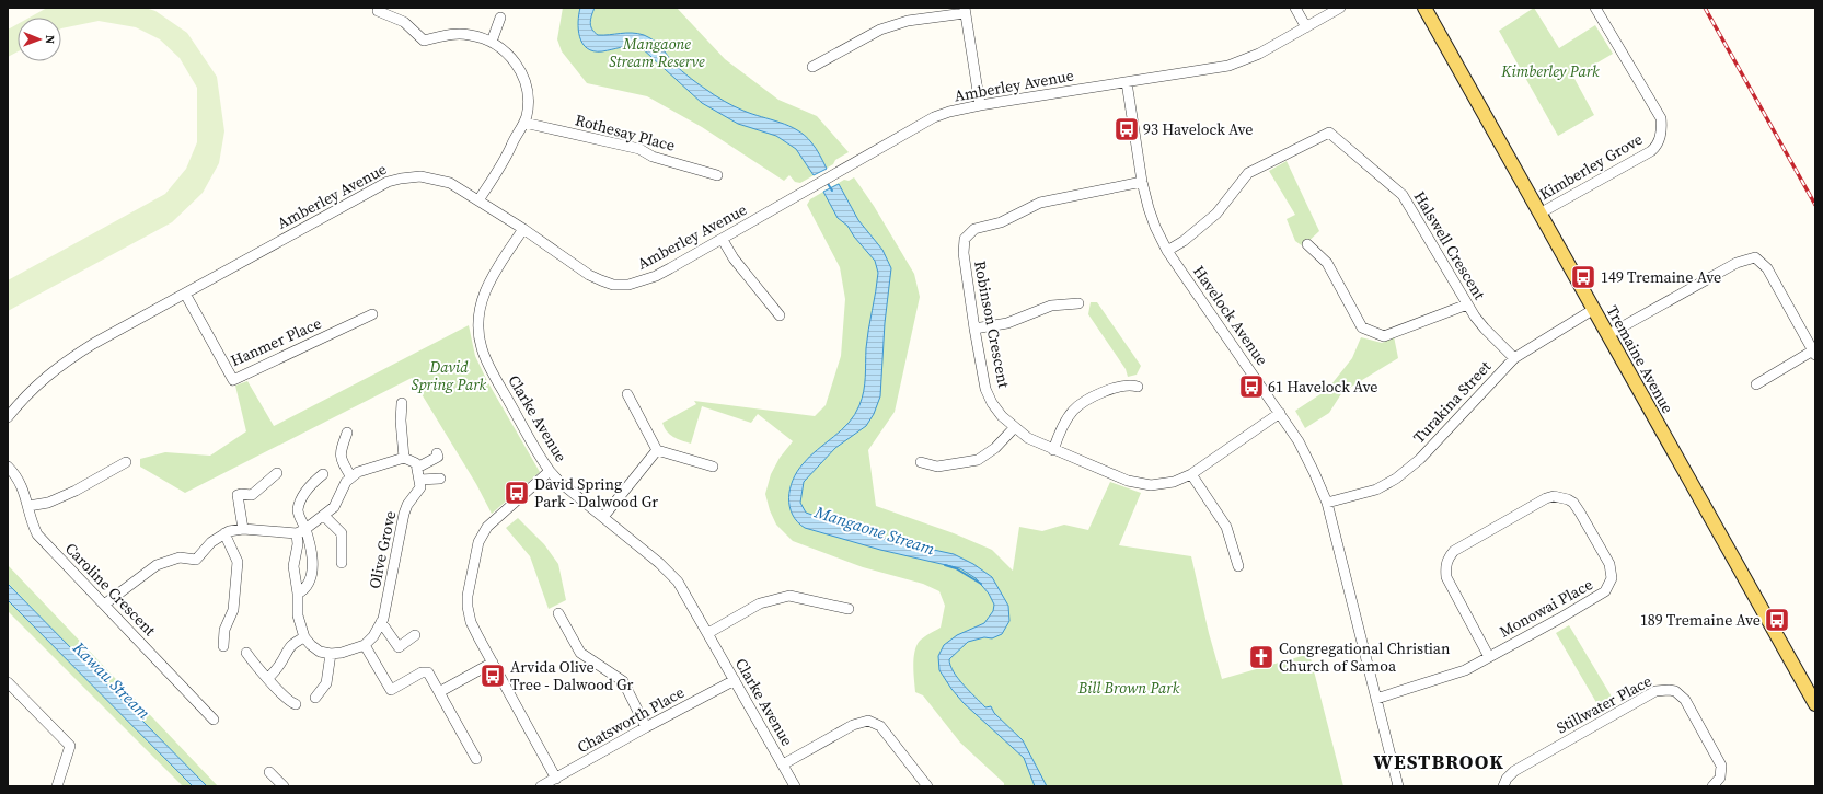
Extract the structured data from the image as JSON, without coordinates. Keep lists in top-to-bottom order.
{
  "streets": {
    "main road": ["Tremaine Avenue"],
    "street": [
      "Amberley Avenue",
      "Rothesay Place",
      "Kimberley Grove",
      "Halswell Crescent",
      "Havelock Avenue",
      "Robinson Crescent",
      "Hanmer Place",
      "Turakina Street",
      "Clarke Avenue",
      "Olive Grove",
      "Caroline Crescent",
      "Monowai Place",
      "Stillwater Place",
      "Chatsworth Place"
    ]
  },
  "crossings": [
    ["Amberley Avenue", "Havelock Avenue"],
    ["Amberley Avenue", "Hanmer Place"],
    ["Amberley Avenue", "Clarke Avenue"],
    ["Kimberley Grove", "Tremaine Avenue"],
    ["Halswell Crescent", "Havelock Avenue"],
    ["Halswell Crescent", "Turakina Street"],
    ["Havelock Avenue", "Robinson Crescent"],
    ["Havelock Avenue", "Turakina Street"],
    ["Havelock Avenue", "Monowai Place"],
    ["Tremaine Avenue", "Turakina Street"],
    ["Clarke Avenue", "Chatsworth Place"]
  ],
  "districts": ["WESTBROOK"],
  "water": ["Mangaone Stream", "Kawau Stream"],
  "parks": [
    "Mangaone Stream Reserve",
    "Kimberley Park",
    "David Spring Park",
    "Bill Brown Park"
  ],
  "places": {
    "bus stop": [
      "93 Havelock Ave",
      "149 Tremaine Ave",
      "61 Havelock Ave",
      "David Spring Park - Dalwood Gr",
      "189 Tremaine Ave",
      "Arvida Olive Tree - Dalwood Gr"
    ],
    "church": ["Congregational Christian Church of Samoa"]
  },
  "north": "right"
}
